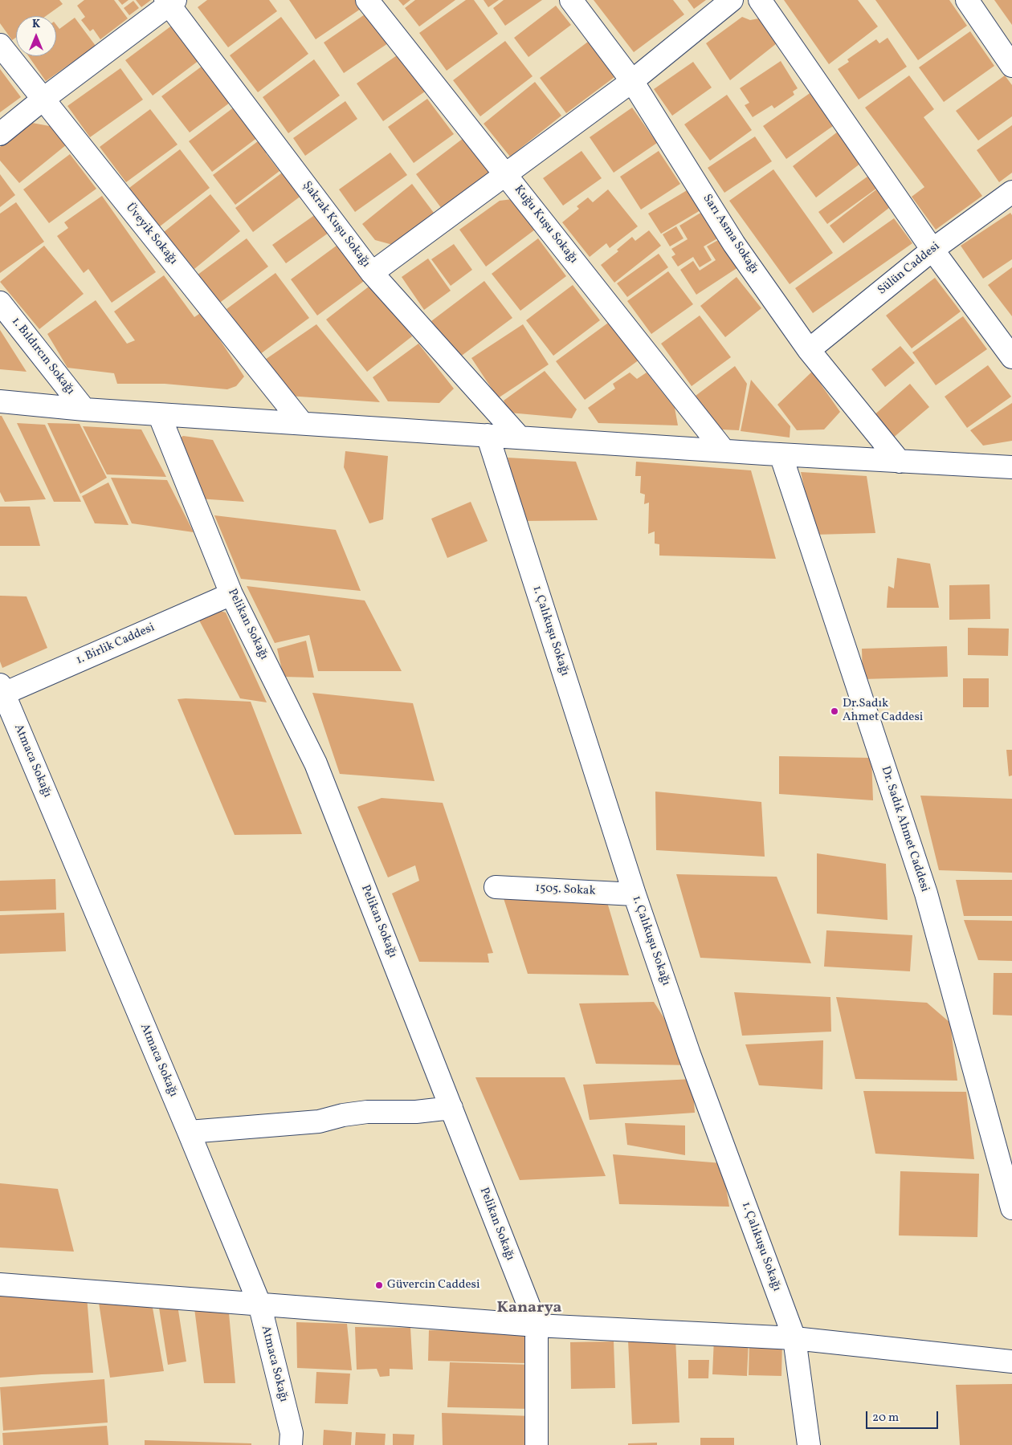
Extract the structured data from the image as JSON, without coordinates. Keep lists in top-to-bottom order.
{
  "streets": {
    "street": [
      "Şakrak Kuşu Sokağı",
      "Kuğu Kuşu Sokağı",
      "Üveyik Sokağı",
      "Sarı Asma Sokağı",
      "Sülün Caddesi",
      "1. Bıldırcın Sokağı",
      "Pelikan Sokağı",
      "1. Çalıkuşu Sokağı",
      "1. Birlik Caddesi",
      "Atmaca Sokağı",
      "Dr. Sadık Ahmet Caddesi",
      "1505. Sokak"
    ]
  },
  "crossings": [
    ["Sarı Asma Sokağı", "Sülün Caddesi"],
    ["Pelikan Sokağı", "1. Birlik Caddesi"],
    ["1. Çalıkuşu Sokağı", "1505. Sokak"],
    ["1. Birlik Caddesi", "Atmaca Sokağı"]
  ],
  "districts": ["Kanarya"],
  "places": ["Dr.Sadık Ahmet Caddesi", "Güvercin Caddesi"],
  "scale_bar": "20 m",
  "north": "top"
}
